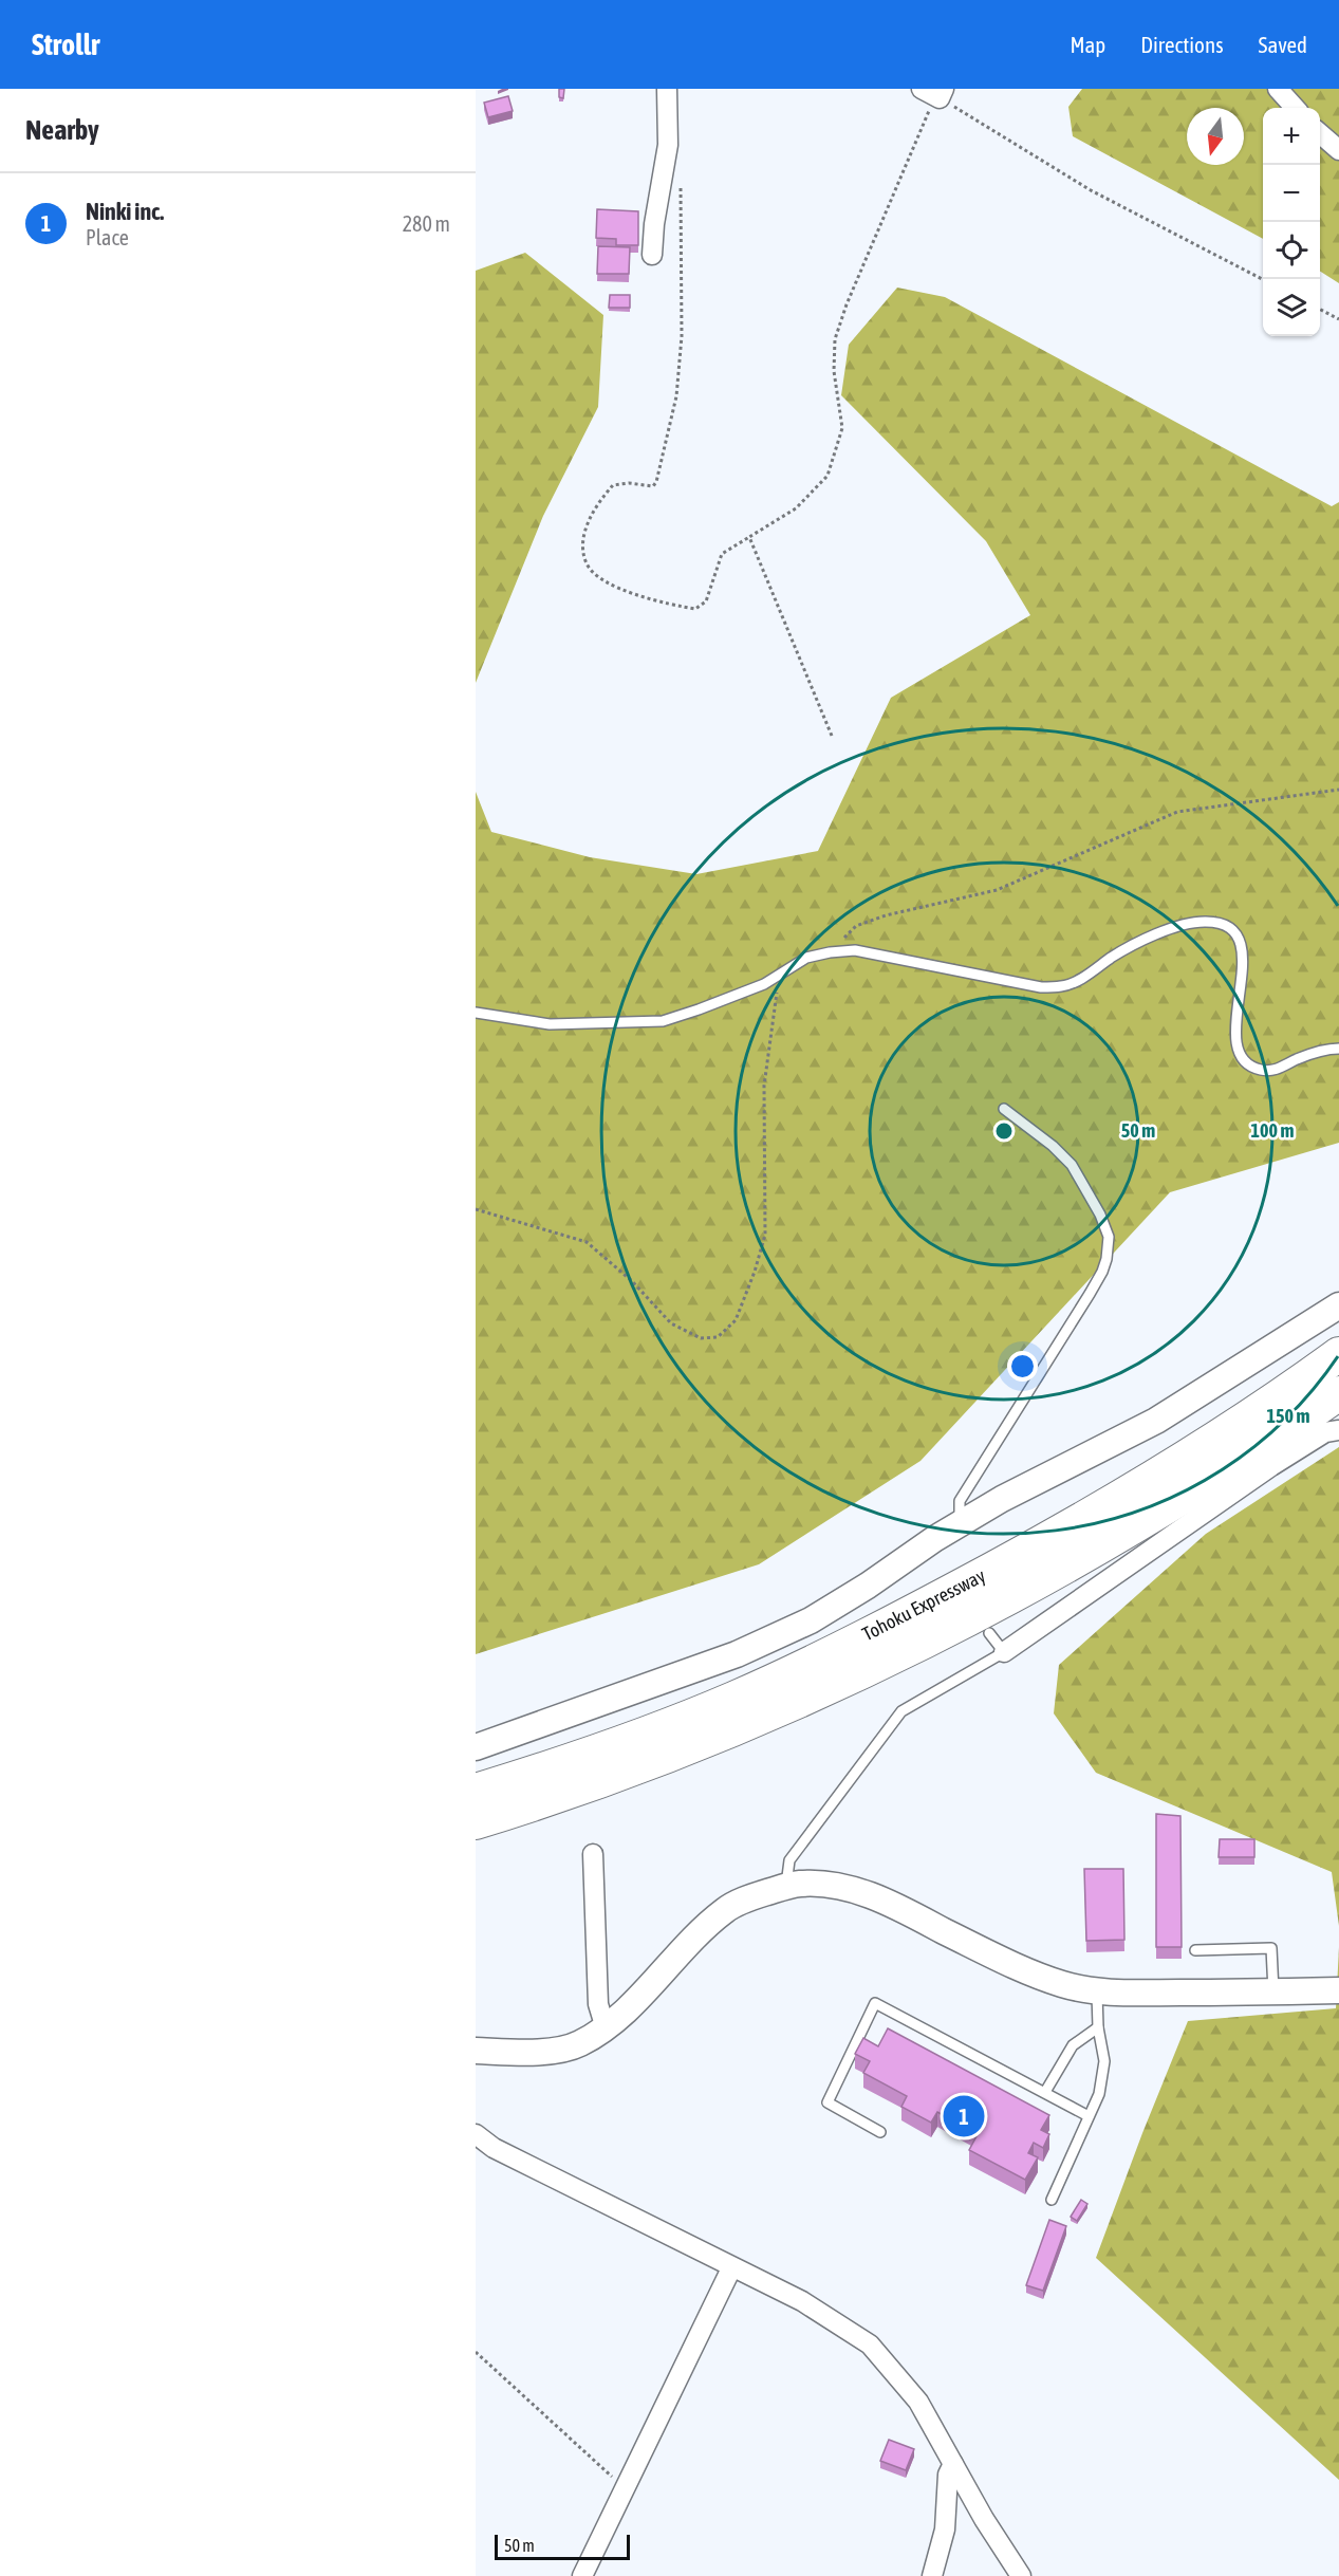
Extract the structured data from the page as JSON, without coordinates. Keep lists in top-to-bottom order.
{
  "streets": {
    "highway": ["Tohoku Expressway"]
  },
  "scale_bar": "50 m",
  "north": "bottom",
  "page": {
    "header": "Strollr",
    "nav": ["Map", "Directions", "Saved"],
    "heading": "Nearby",
    "map_buttons": ["+", "−"],
    "list": [
      {
        "mark": "1",
        "name": "Ninki inc.",
        "note": "Place",
        "value": "280 m"
      }
    ],
    "pins": "1",
    "scale": "50 m"
  },
  "rings": ["50 m", "100 m", "150 m"]
}
